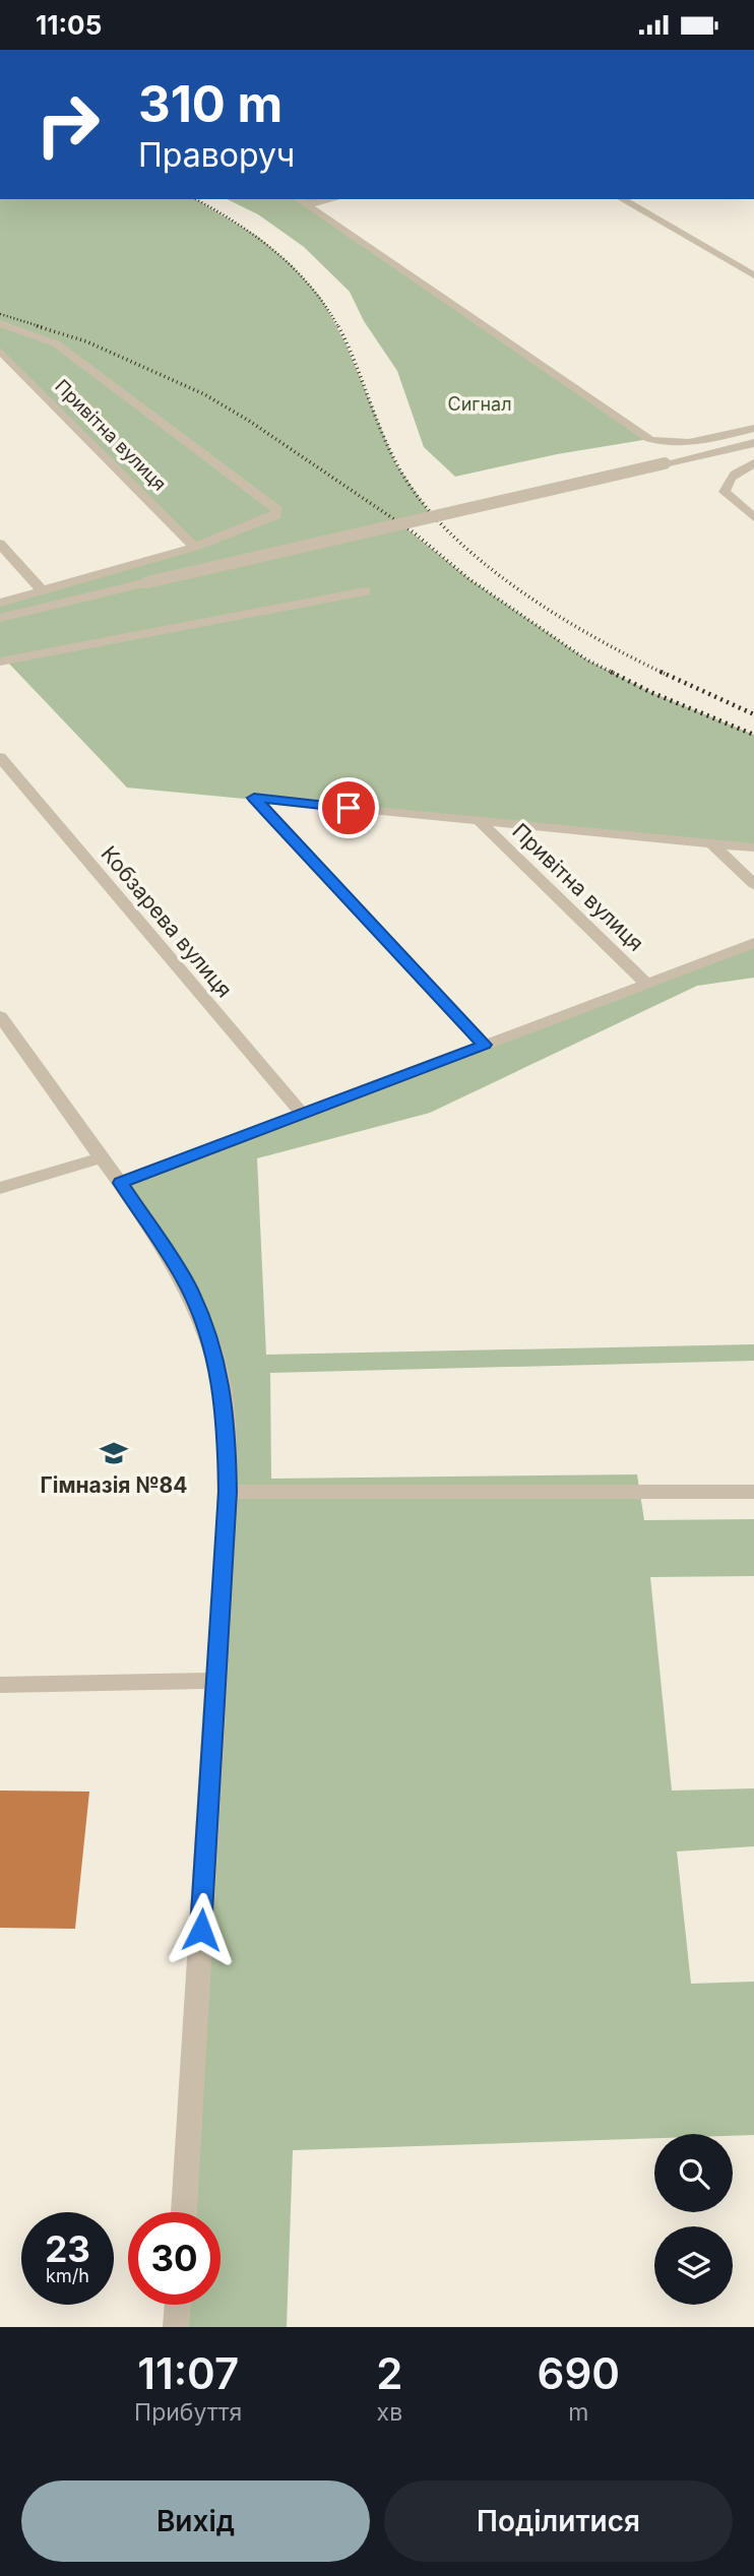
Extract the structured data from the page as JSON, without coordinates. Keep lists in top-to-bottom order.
{
  "streets": {
    "street": ["Привітна вулиця", "Кобзарева вулиця"]
  },
  "parks": ["Сигнал"],
  "places": {
    "school or university": ["Гімназія №84"]
  },
  "page": {
    "status": "11:05",
    "turn": ["310 m", "Праворуч"],
    "speed": "23 km/h",
    "limit": "30",
    "eta": [
      "11:07",
      "Прибуття",
      "2",
      "хв",
      "690",
      "m"
    ],
    "buttons": ["Вихід", "Поділитися"]
  }
}
